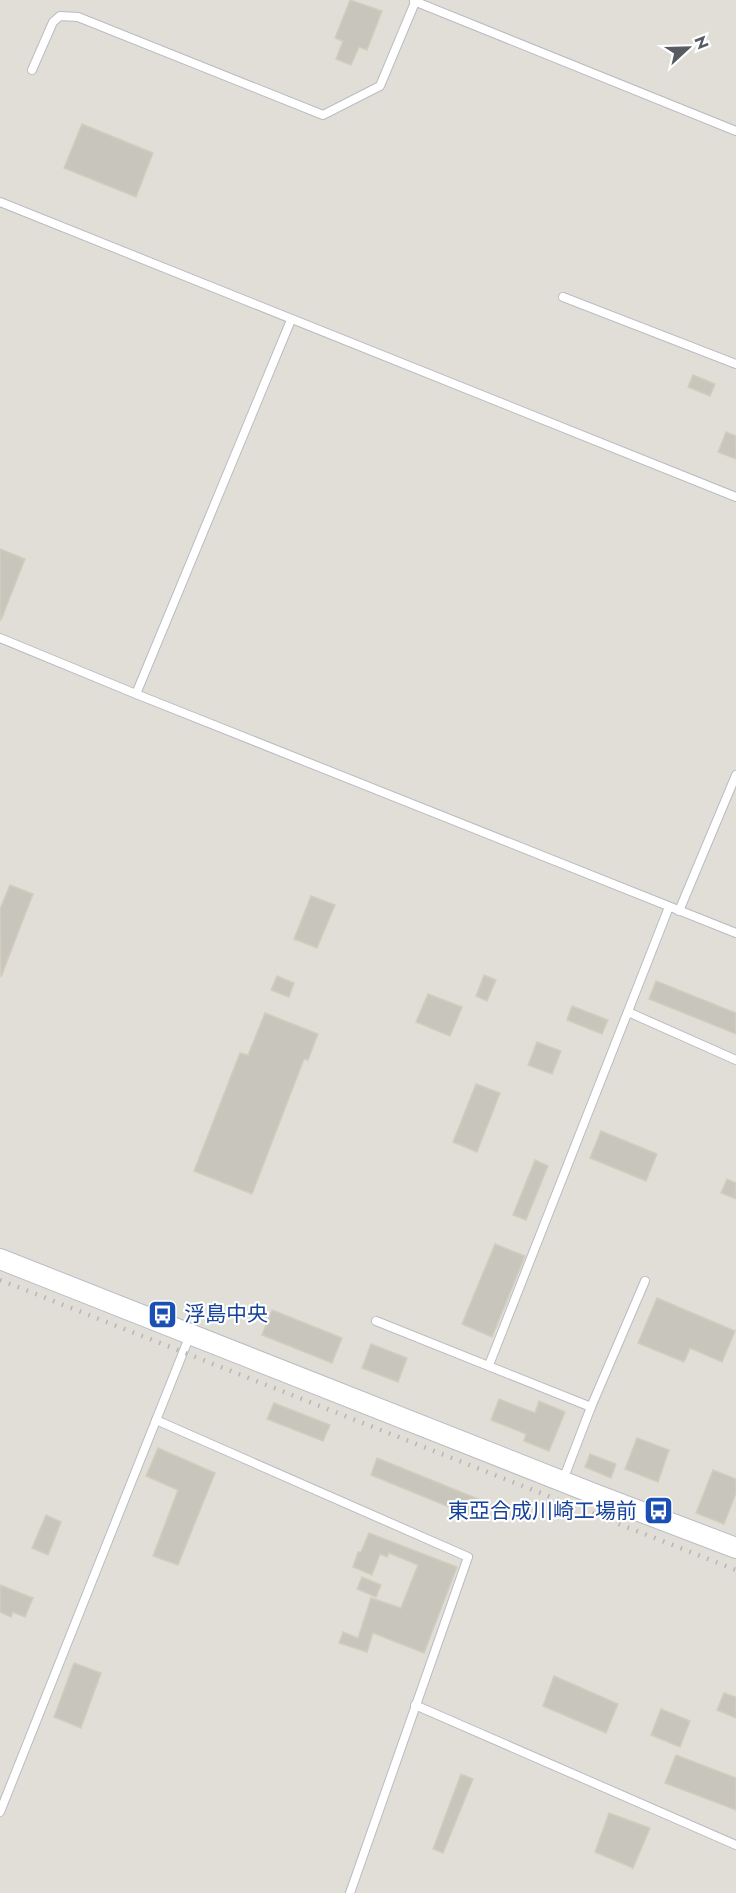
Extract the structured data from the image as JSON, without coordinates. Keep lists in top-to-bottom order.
{
  "places": {
    "bus stop": ["浮島中央", "東亞合成川崎工場前"]
  },
  "north": "right"
}
